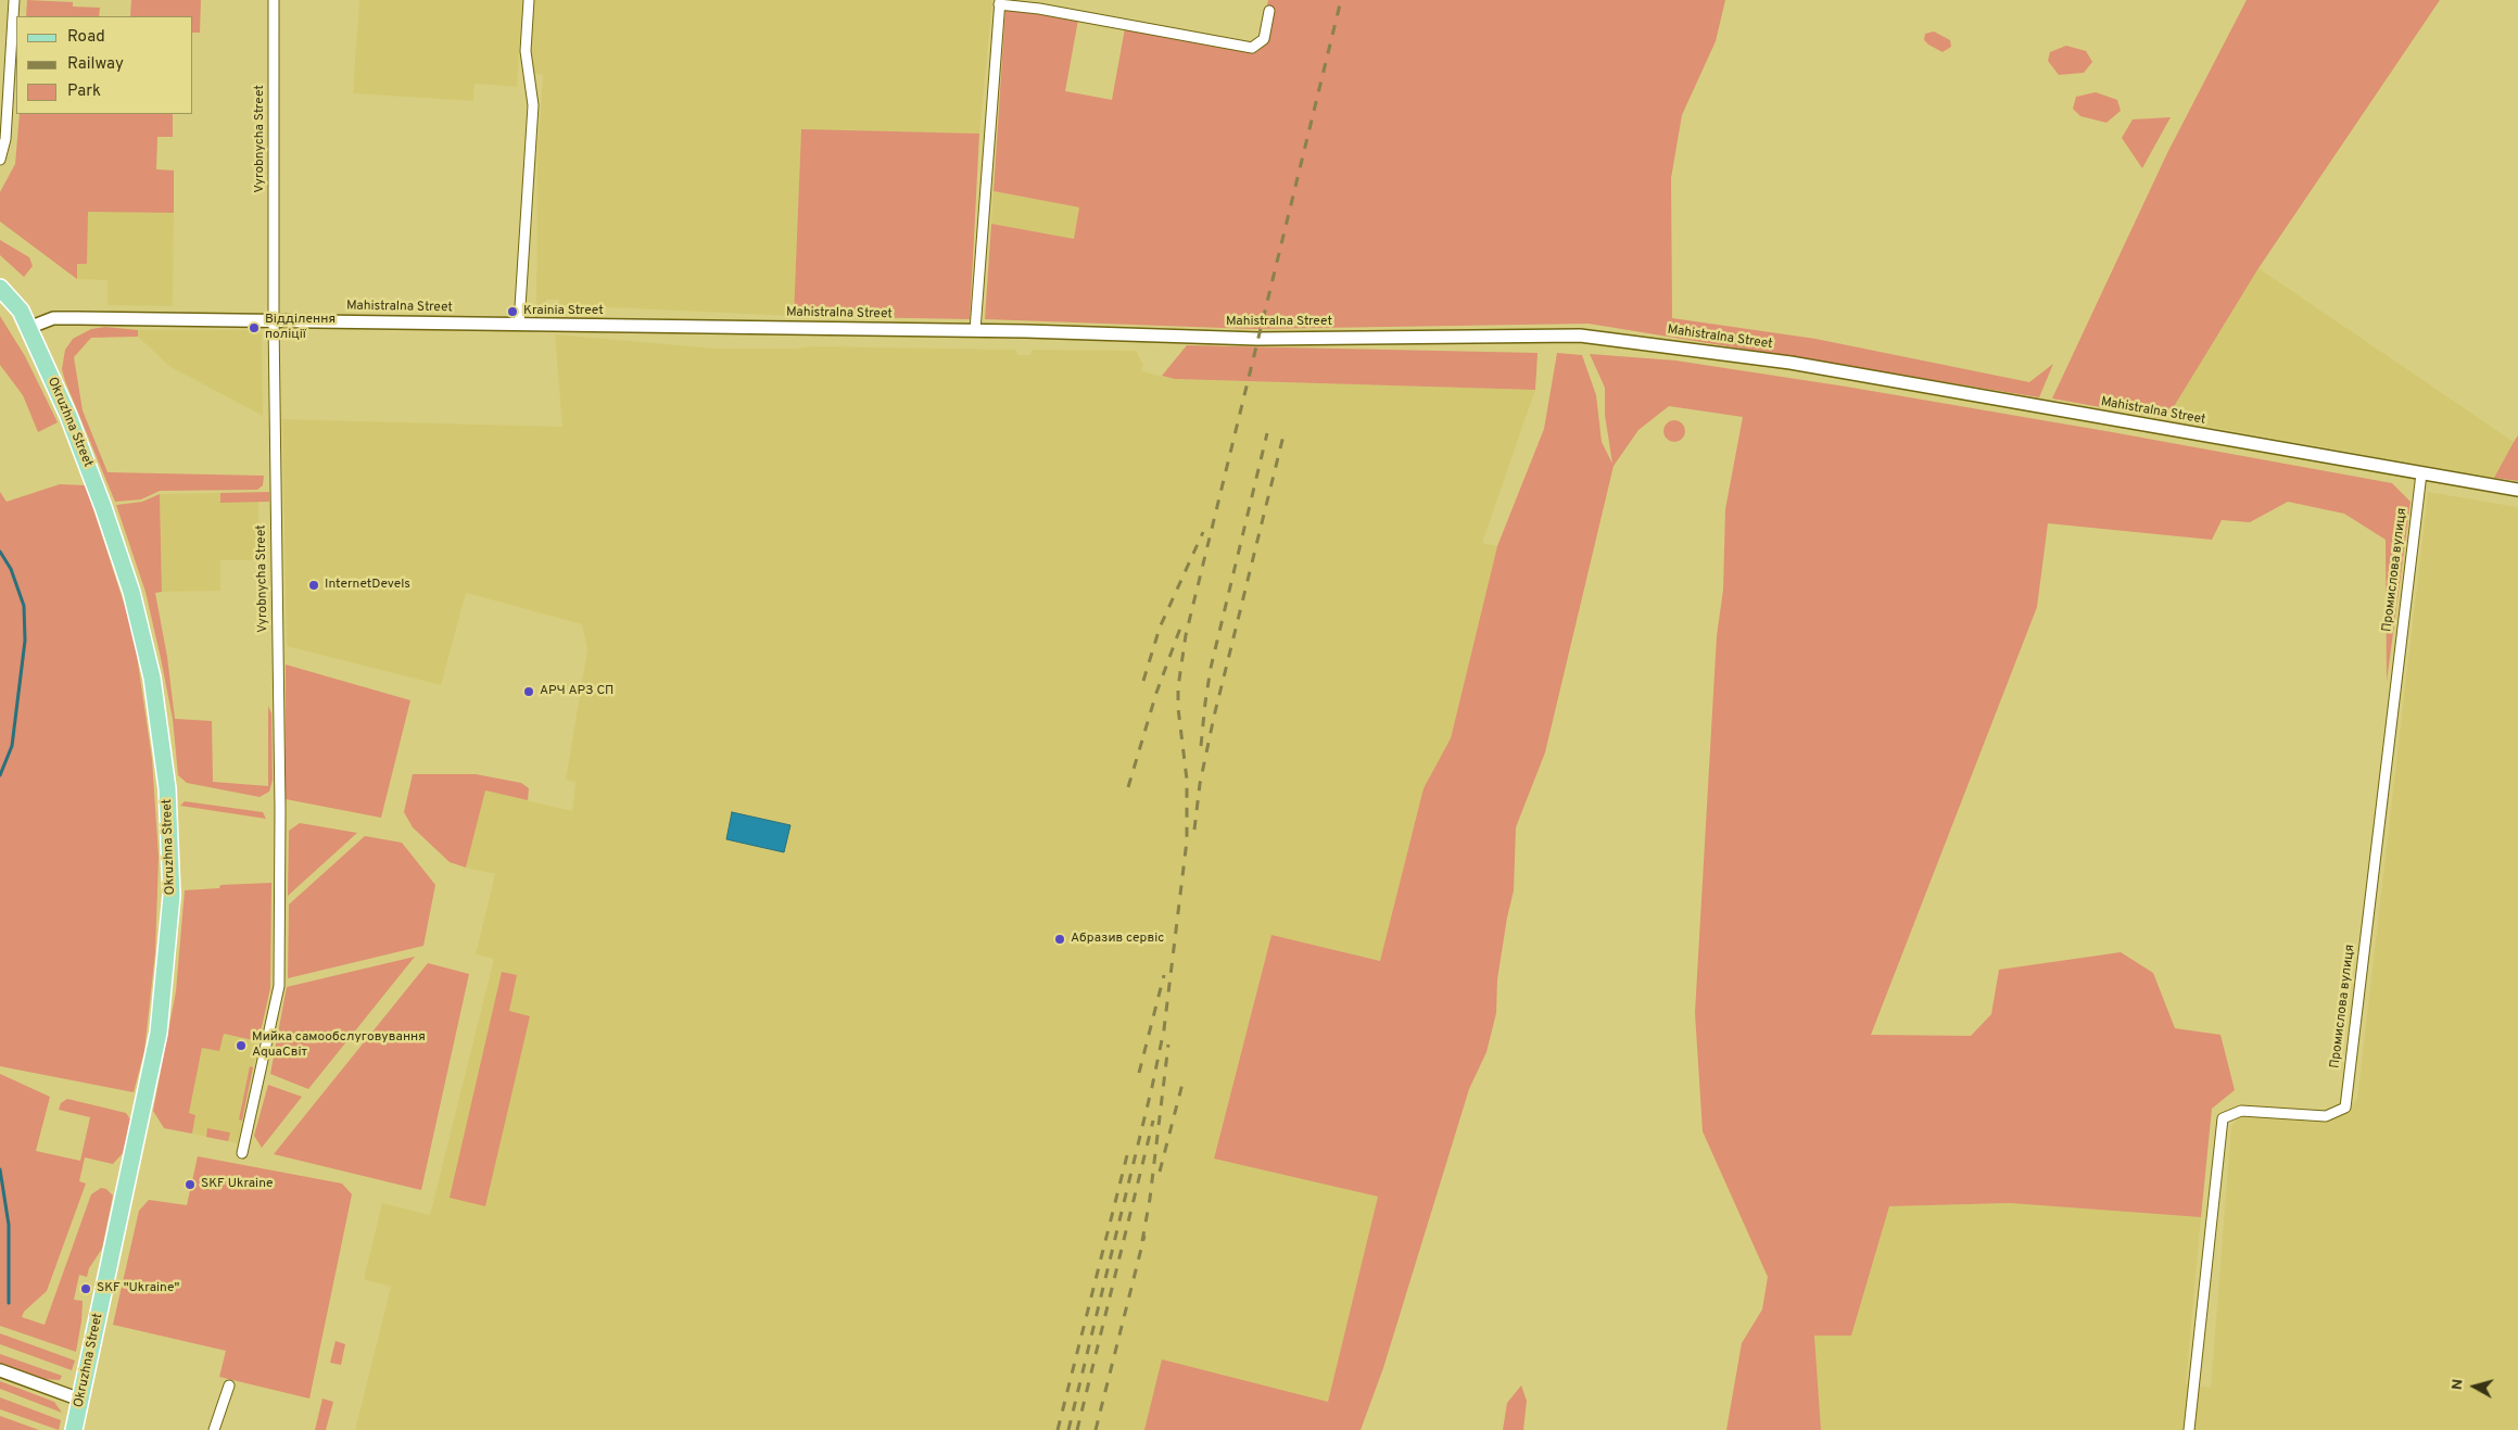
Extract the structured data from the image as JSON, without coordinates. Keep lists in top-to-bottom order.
{
  "streets": {
    "main road": ["Okruzhna Street"],
    "street": ["Vyrobnycha Street", "Mahistralna Street", "Промислова вулиця"]
  },
  "crossings": [
    ["Vyrobnycha Street", "Mahistralna Street"],
    ["Mahistralna Street", "Okruzhna Street"],
    ["Mahistralna Street", "Промислова вулиця"]
  ],
  "places": [
    "Krainia Street",
    "Відділення поліції",
    "InternetDevels",
    "АРЧ АРЗ СП",
    "Абразив сервіс",
    "Мийка самообслуговування AquaСвіт",
    "SKF Ukraine",
    "SKF \"Ukraine\""
  ],
  "legend": ["Road", "Railway", "Park"],
  "north": "left"
}
